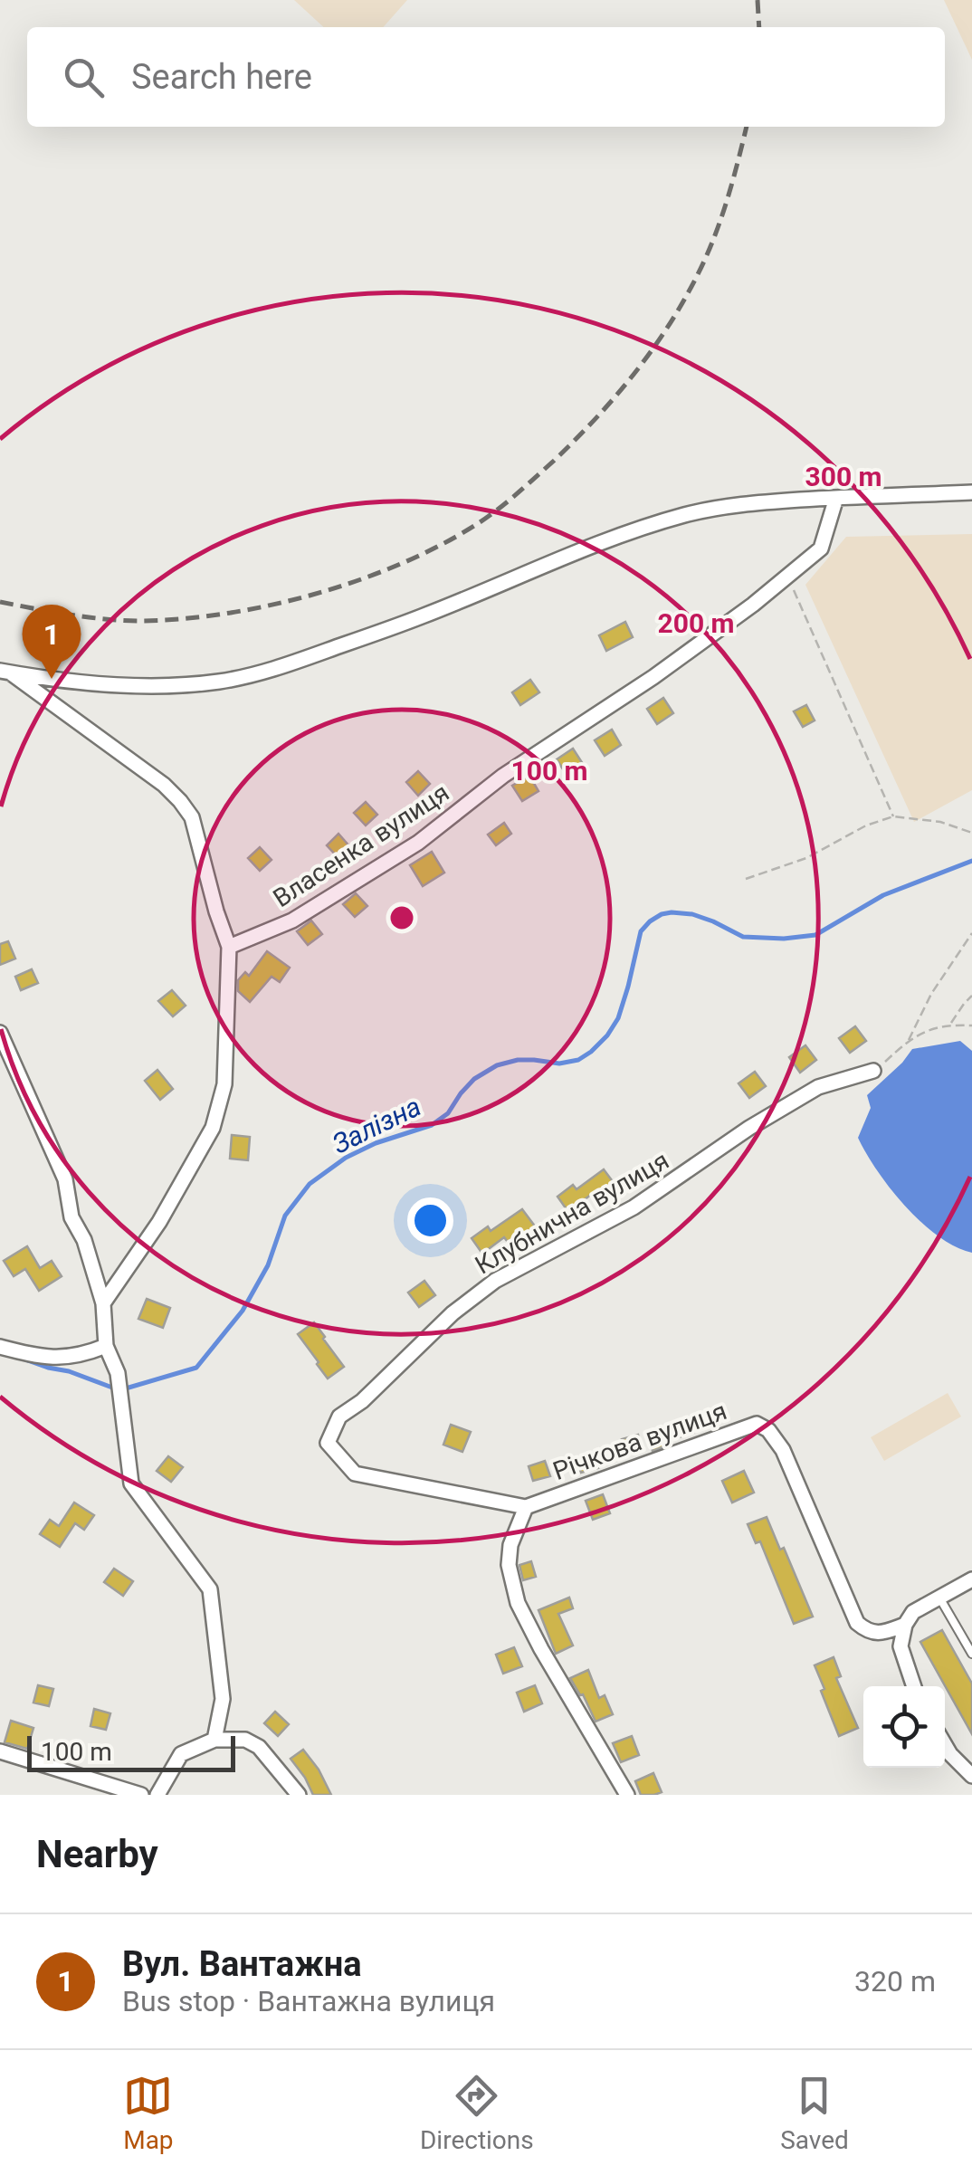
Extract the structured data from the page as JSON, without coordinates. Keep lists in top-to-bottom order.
{
  "streets": {
    "street": ["Власенка вулиця", "Клубнична вулиця", "Річкова вулиця"]
  },
  "crossings": [
    ["Клубнична вулиця", "Річкова вулиця"]
  ],
  "water": ["Залізна"],
  "scale_bar": "100 m",
  "page": {
    "search": "Search here",
    "pins": "1",
    "scale": "100 m",
    "heading": "Nearby",
    "list": [
      {
        "mark": "1",
        "name": "Вул. Вантажна",
        "note": "Bus stop · Вантажна вулиця",
        "value": "320 m"
      }
    ],
    "nav": ["Map", "Directions", "Saved"]
  },
  "rings": ["300 m", "200 m", "100 m"]
}
